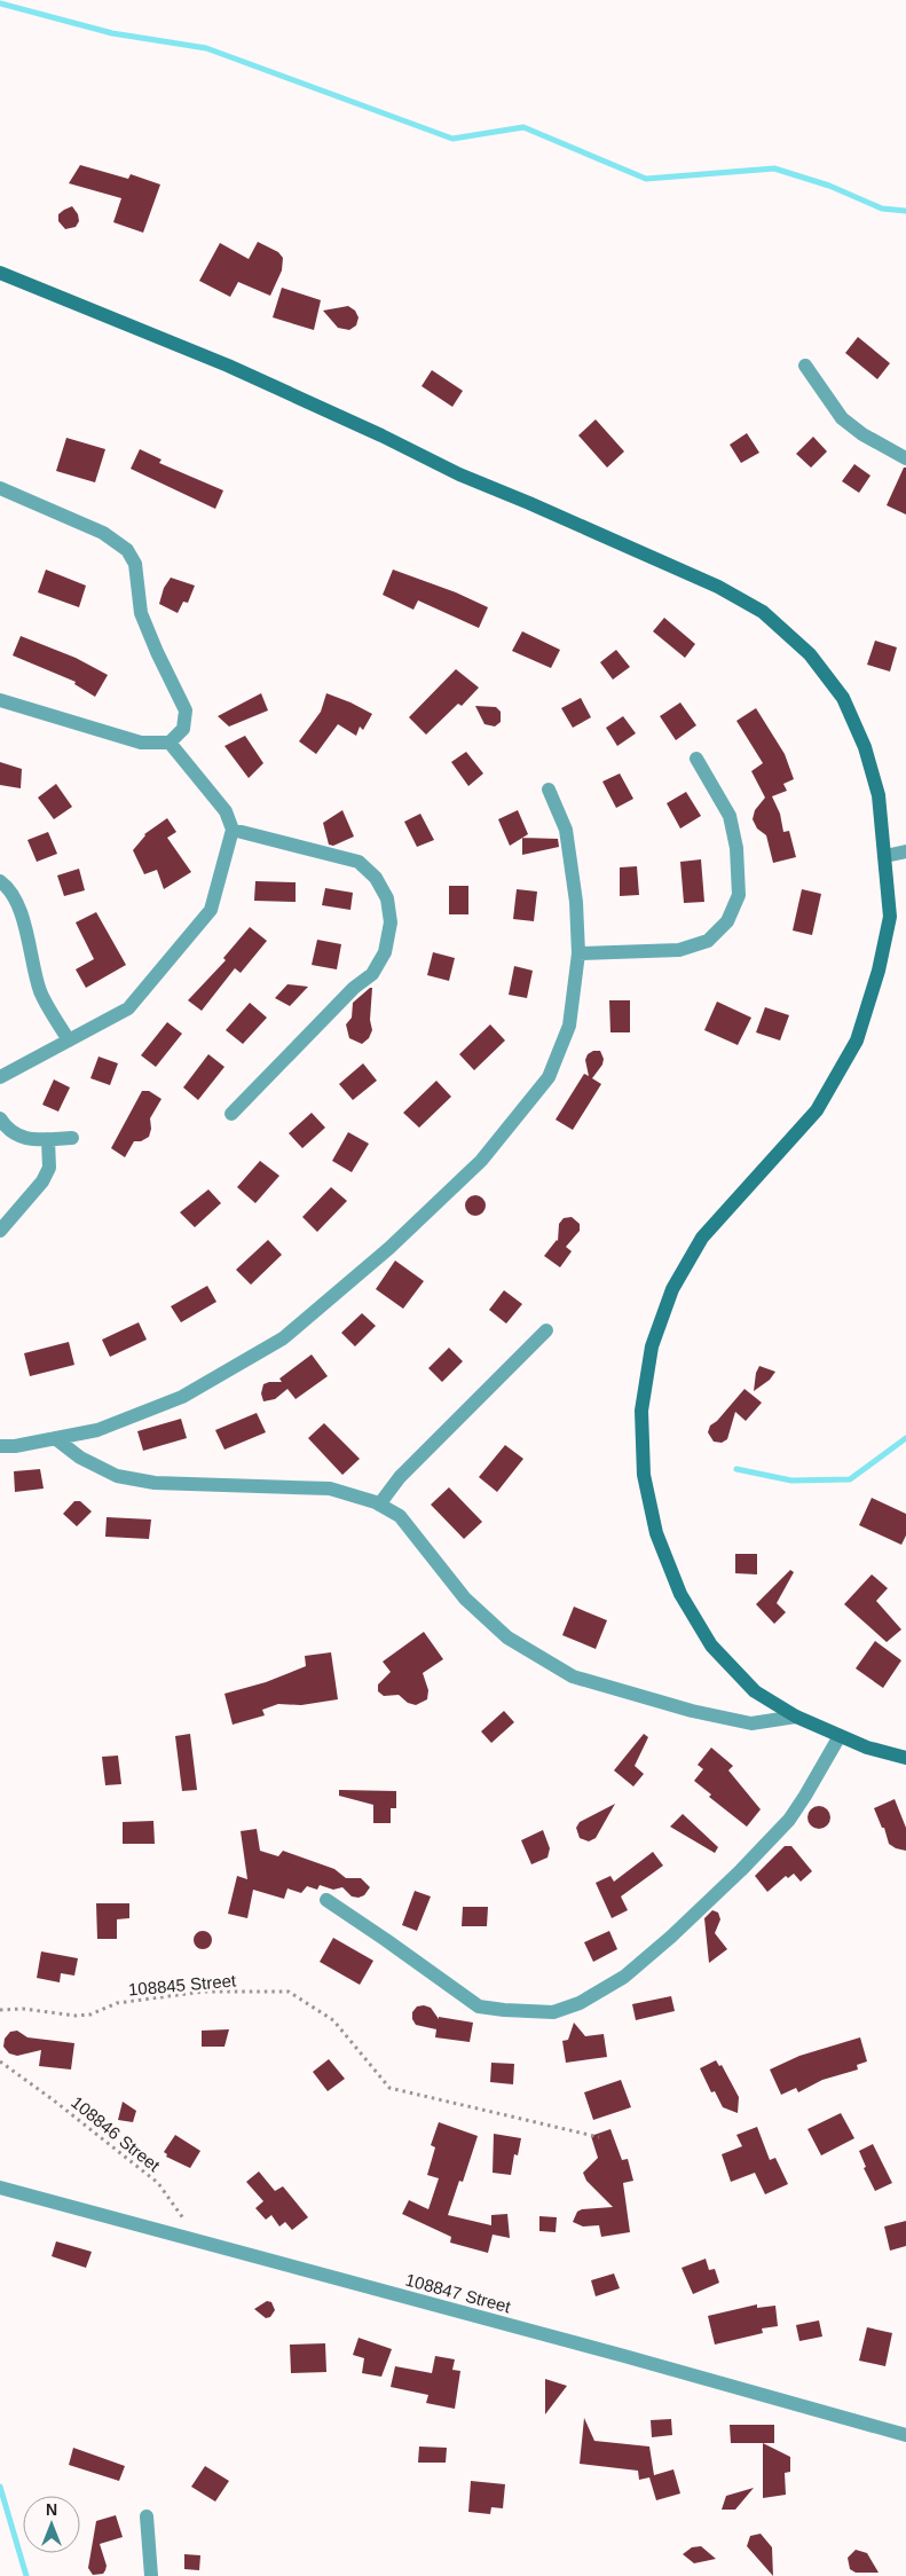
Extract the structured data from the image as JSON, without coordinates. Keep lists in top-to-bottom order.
{
  "streets": {
    "street": ["108847 Street"],
    "path": ["108845 Street", "108846 Street"]
  },
  "crossings": [
    ["108846 Street", "108847 Street"]
  ],
  "north": "top"
}
